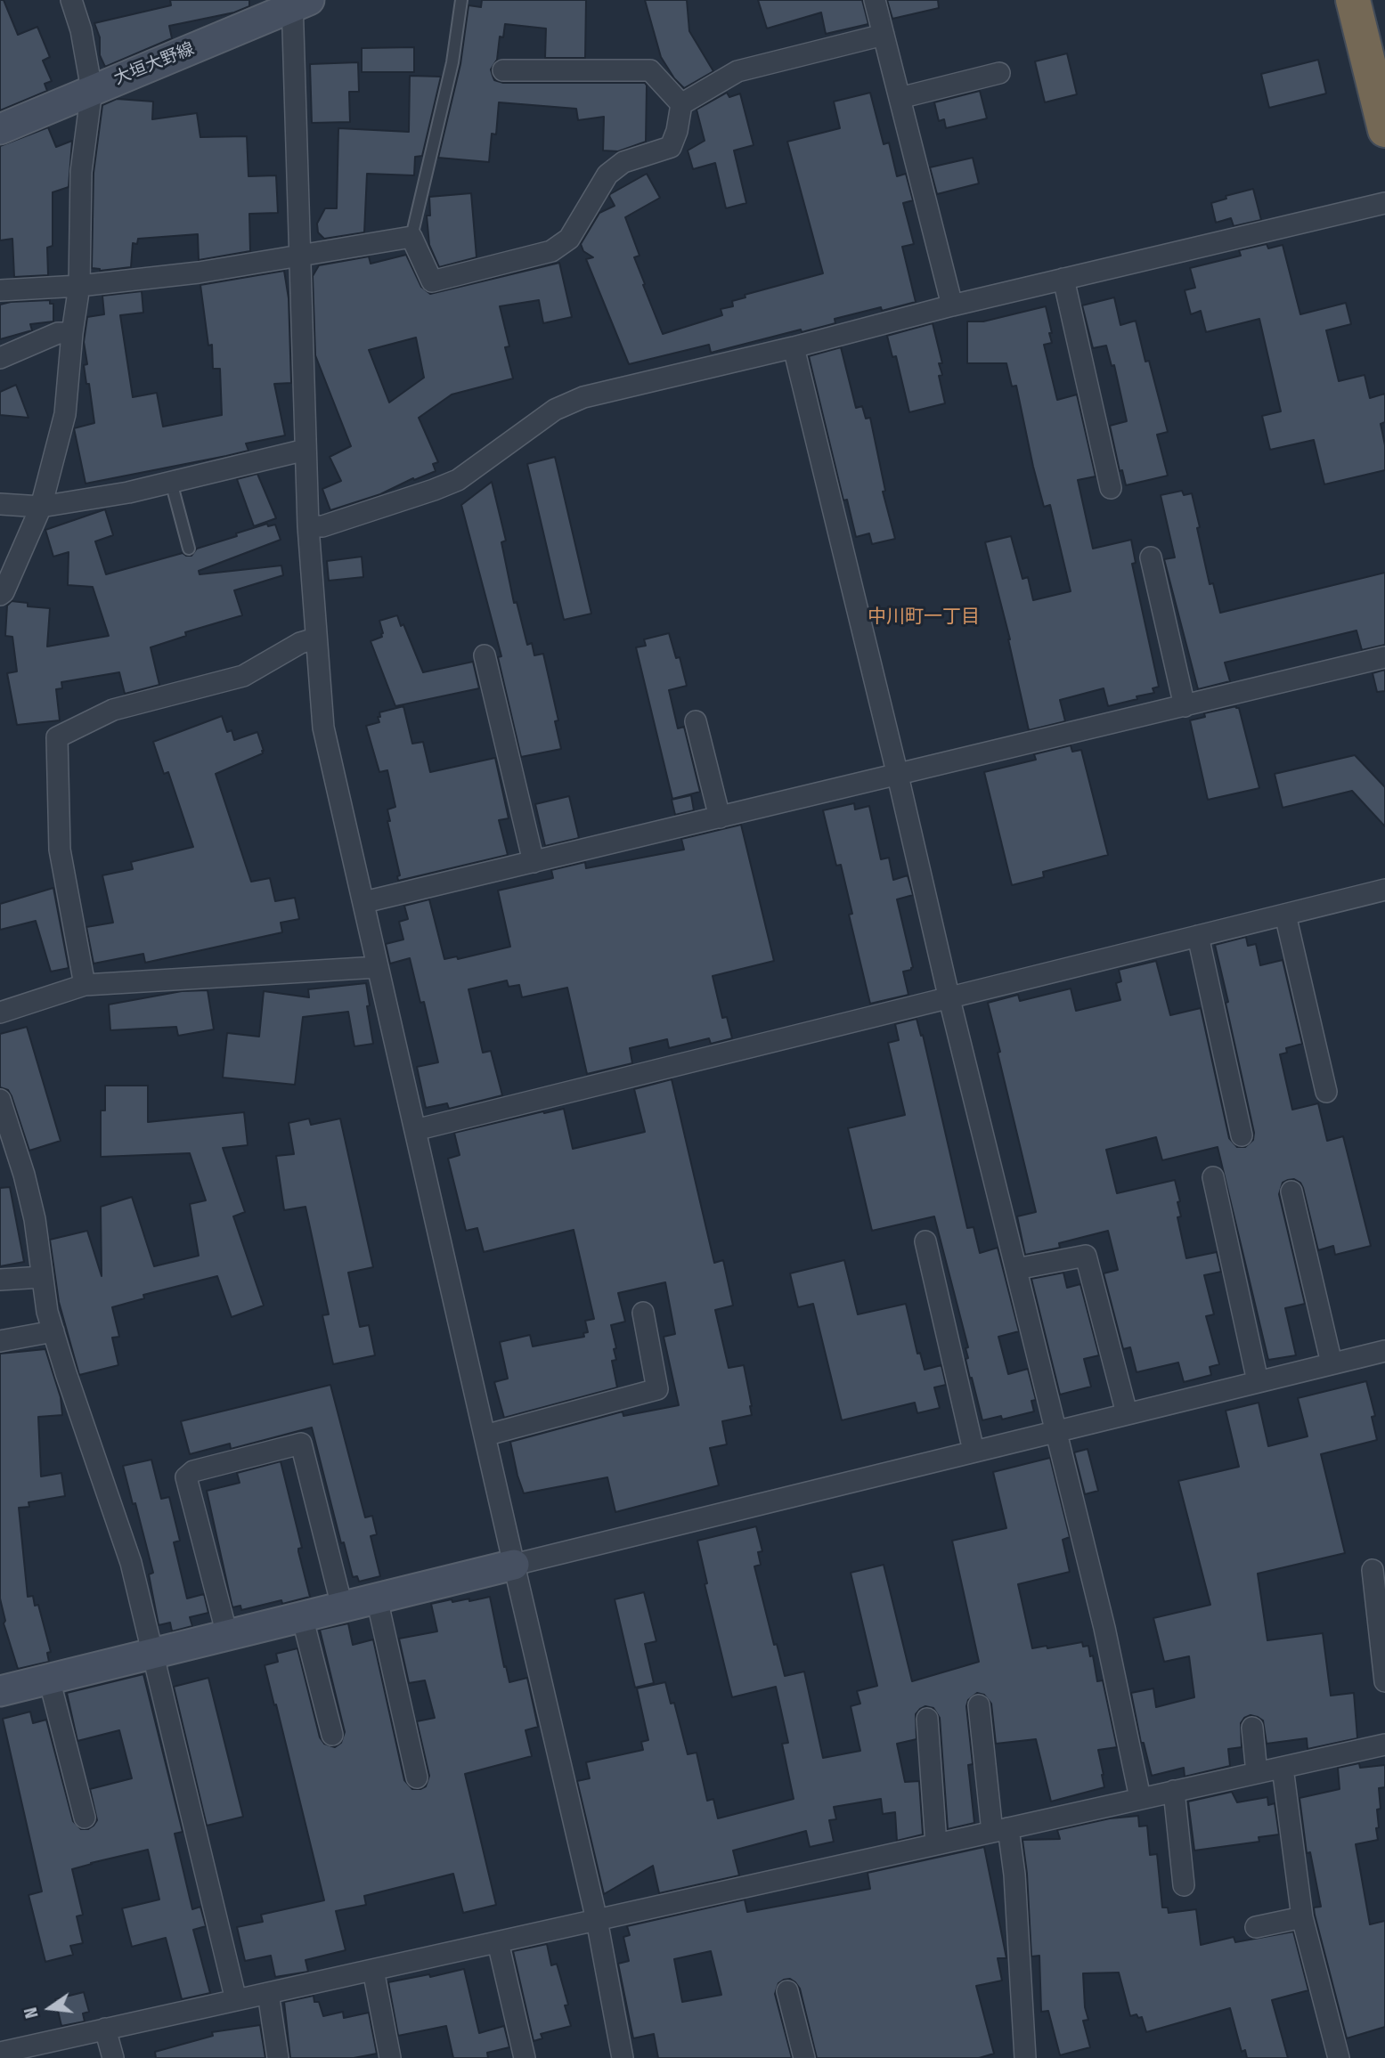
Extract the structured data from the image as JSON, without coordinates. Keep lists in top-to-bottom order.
{
  "streets": {
    "street": ["大垣大野線"]
  },
  "districts": ["中川町一丁目"],
  "north": "left"
}
